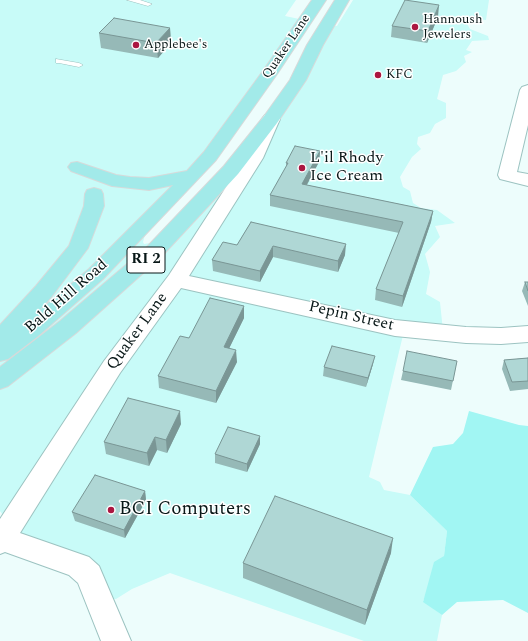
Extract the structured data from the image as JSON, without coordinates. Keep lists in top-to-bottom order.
{
  "streets": {
    "main road": ["Quaker Lane", "RI 2", "Bald Hill Road"],
    "street": ["Pepin Street"]
  },
  "crossings": [
    ["Quaker Lane", "Bald Hill Road"],
    ["Quaker Lane", "Pepin Street"]
  ],
  "places": [
    "Hannoush Jewelers",
    "Applebee's",
    "KFC",
    "L'il Rhody Ice Cream",
    "BCI Computers"
  ]
}
